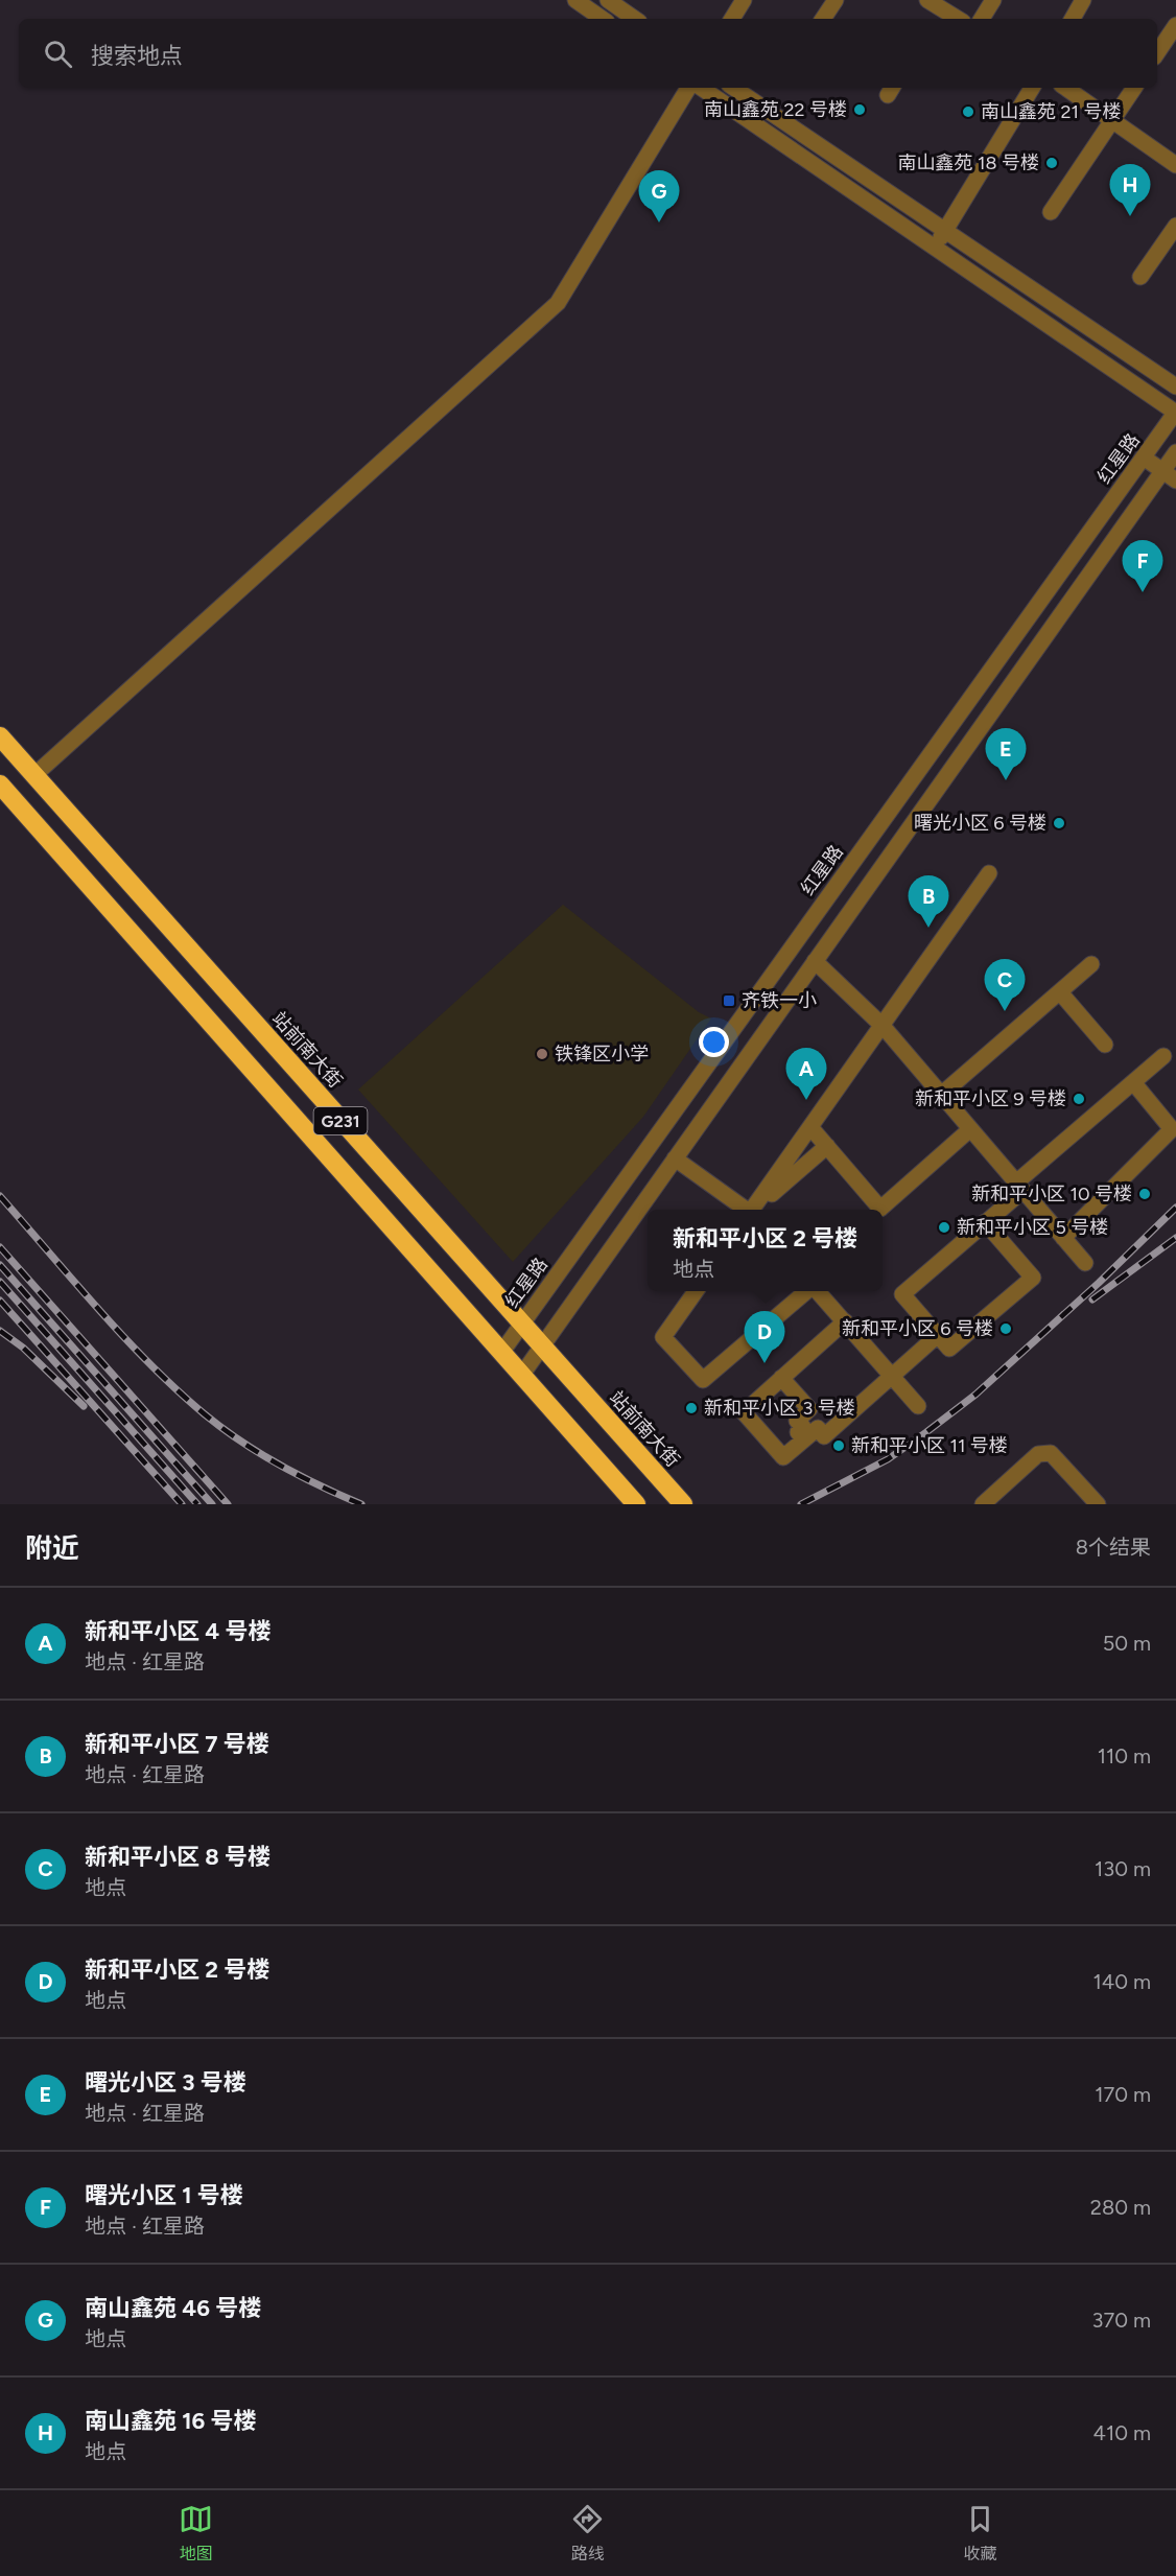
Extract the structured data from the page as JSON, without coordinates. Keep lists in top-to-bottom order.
{
  "streets": {
    "highway": ["站前南大街", "G231"],
    "street": ["红星路"]
  },
  "crossings": [
    ["红星路", "站前南大街"],
    ["红星路", "G231"]
  ],
  "places": {
    "other": [
      "南山鑫苑 22 号楼",
      "南山鑫苑 21 号楼",
      "南山鑫苑 18 号楼",
      "曙光小区 6 号楼",
      "铁锋区小学",
      "新和平小区 9 号楼",
      "新和平小区 10 号楼",
      "新和平小区 5 号楼",
      "新和平小区 6 号楼",
      "新和平小区 3 号楼",
      "新和平小区 11 号楼"
    ],
    "transit": ["齐铁一小"]
  },
  "page": {
    "search": "搜索地点",
    "pins": [
      "H",
      "G",
      "F",
      "E",
      "B",
      "C",
      "A",
      "D"
    ],
    "popup": ["新和平小区 2 号楼", "地点"],
    "heading": ["附近", "8个结果"],
    "list": [
      {
        "mark": "A",
        "name": "新和平小区 4 号楼",
        "note": "地点 · 红星路",
        "value": "50 m"
      },
      {
        "mark": "B",
        "name": "新和平小区 7 号楼",
        "note": "地点 · 红星路",
        "value": "110 m"
      },
      {
        "mark": "C",
        "name": "新和平小区 8 号楼",
        "note": "地点",
        "value": "130 m"
      },
      {
        "mark": "D",
        "name": "新和平小区 2 号楼",
        "note": "地点",
        "value": "140 m"
      },
      {
        "mark": "E",
        "name": "曙光小区 3 号楼",
        "note": "地点 · 红星路",
        "value": "170 m"
      },
      {
        "mark": "F",
        "name": "曙光小区 1 号楼",
        "note": "地点 · 红星路",
        "value": "280 m"
      },
      {
        "mark": "G",
        "name": "南山鑫苑 46 号楼",
        "note": "地点",
        "value": "370 m"
      },
      {
        "mark": "H",
        "name": "南山鑫苑 16 号楼",
        "note": "地点",
        "value": "410 m"
      }
    ],
    "nav": ["地图", "路线", "收藏"]
  }
}
